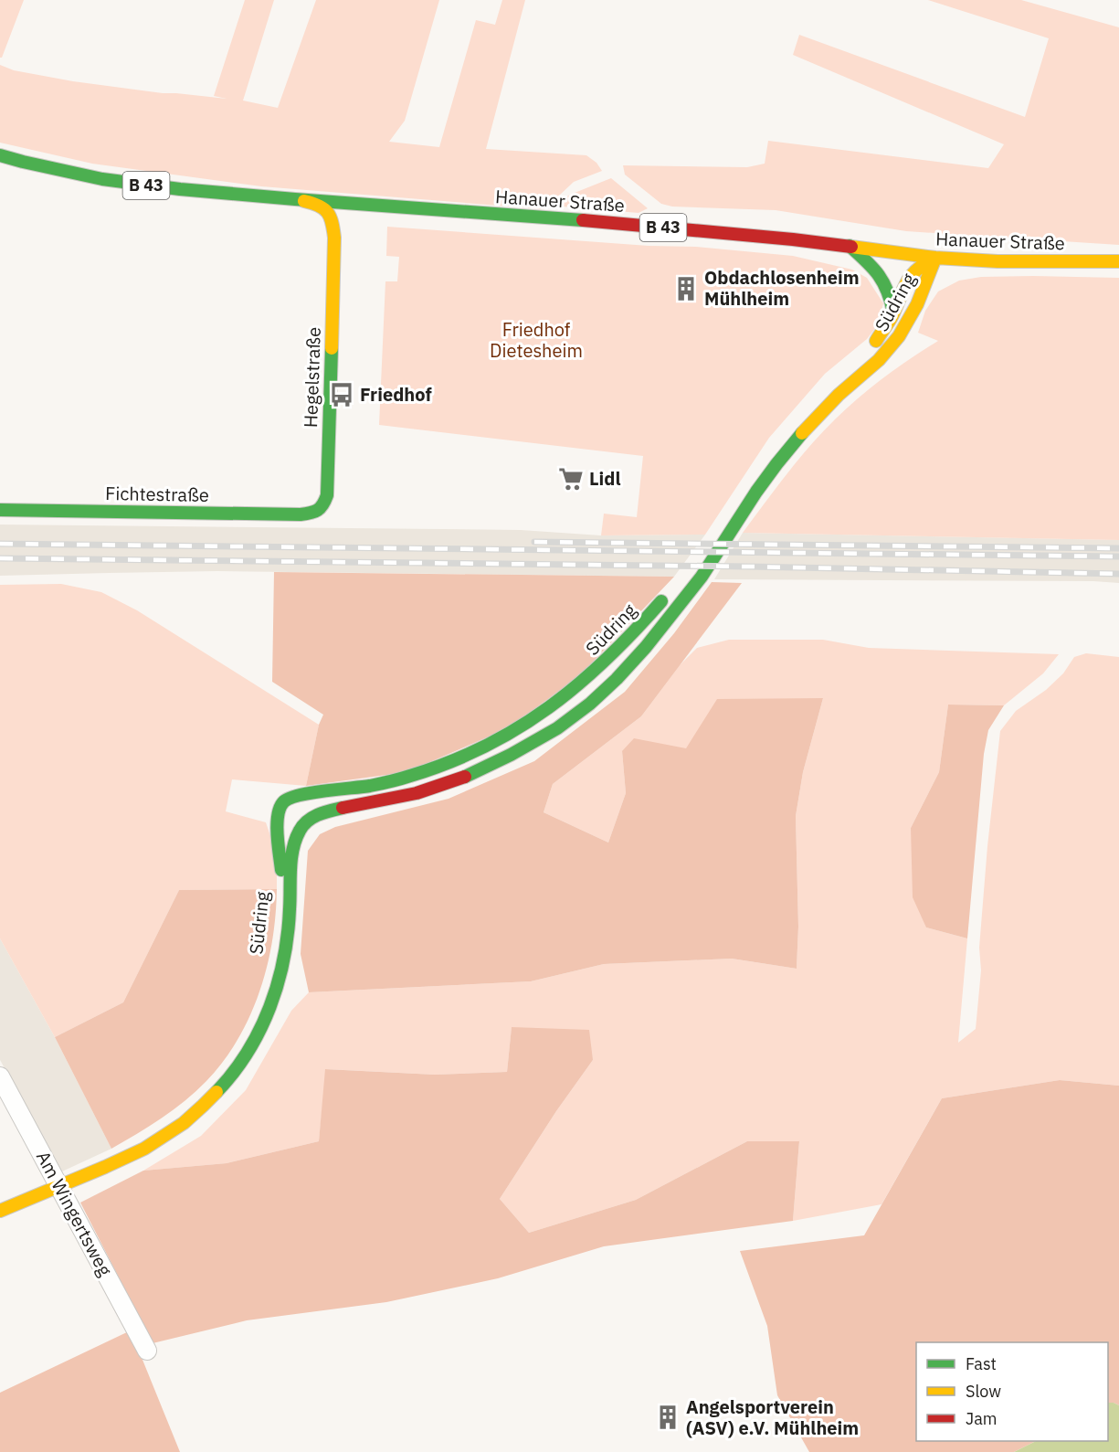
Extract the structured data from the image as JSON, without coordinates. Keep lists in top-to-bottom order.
{
  "streets": {
    "street": [
      "B 43",
      "Hanauer Straße",
      "Südring",
      "Hegelstraße",
      "Fichtestraße",
      "Am Wingertsweg"
    ]
  },
  "crossings": [
    ["B 43", "Hanauer Straße"],
    ["Hanauer Straße", "Südring"],
    ["Hanauer Straße", "Hegelstraße"],
    ["Südring", "Am Wingertsweg"],
    ["Hegelstraße", "Fichtestraße"]
  ],
  "parks": ["Friedhof Dietesheim"],
  "places": {
    "building": ["Obdachlosenheim Mühlheim", "Angelsportverein (ASV) e.V. Mühlheim"],
    "bus stop": ["Friedhof"],
    "supermarket": ["Lidl"]
  },
  "legend": ["Fast", "Slow", "Jam"]
}
